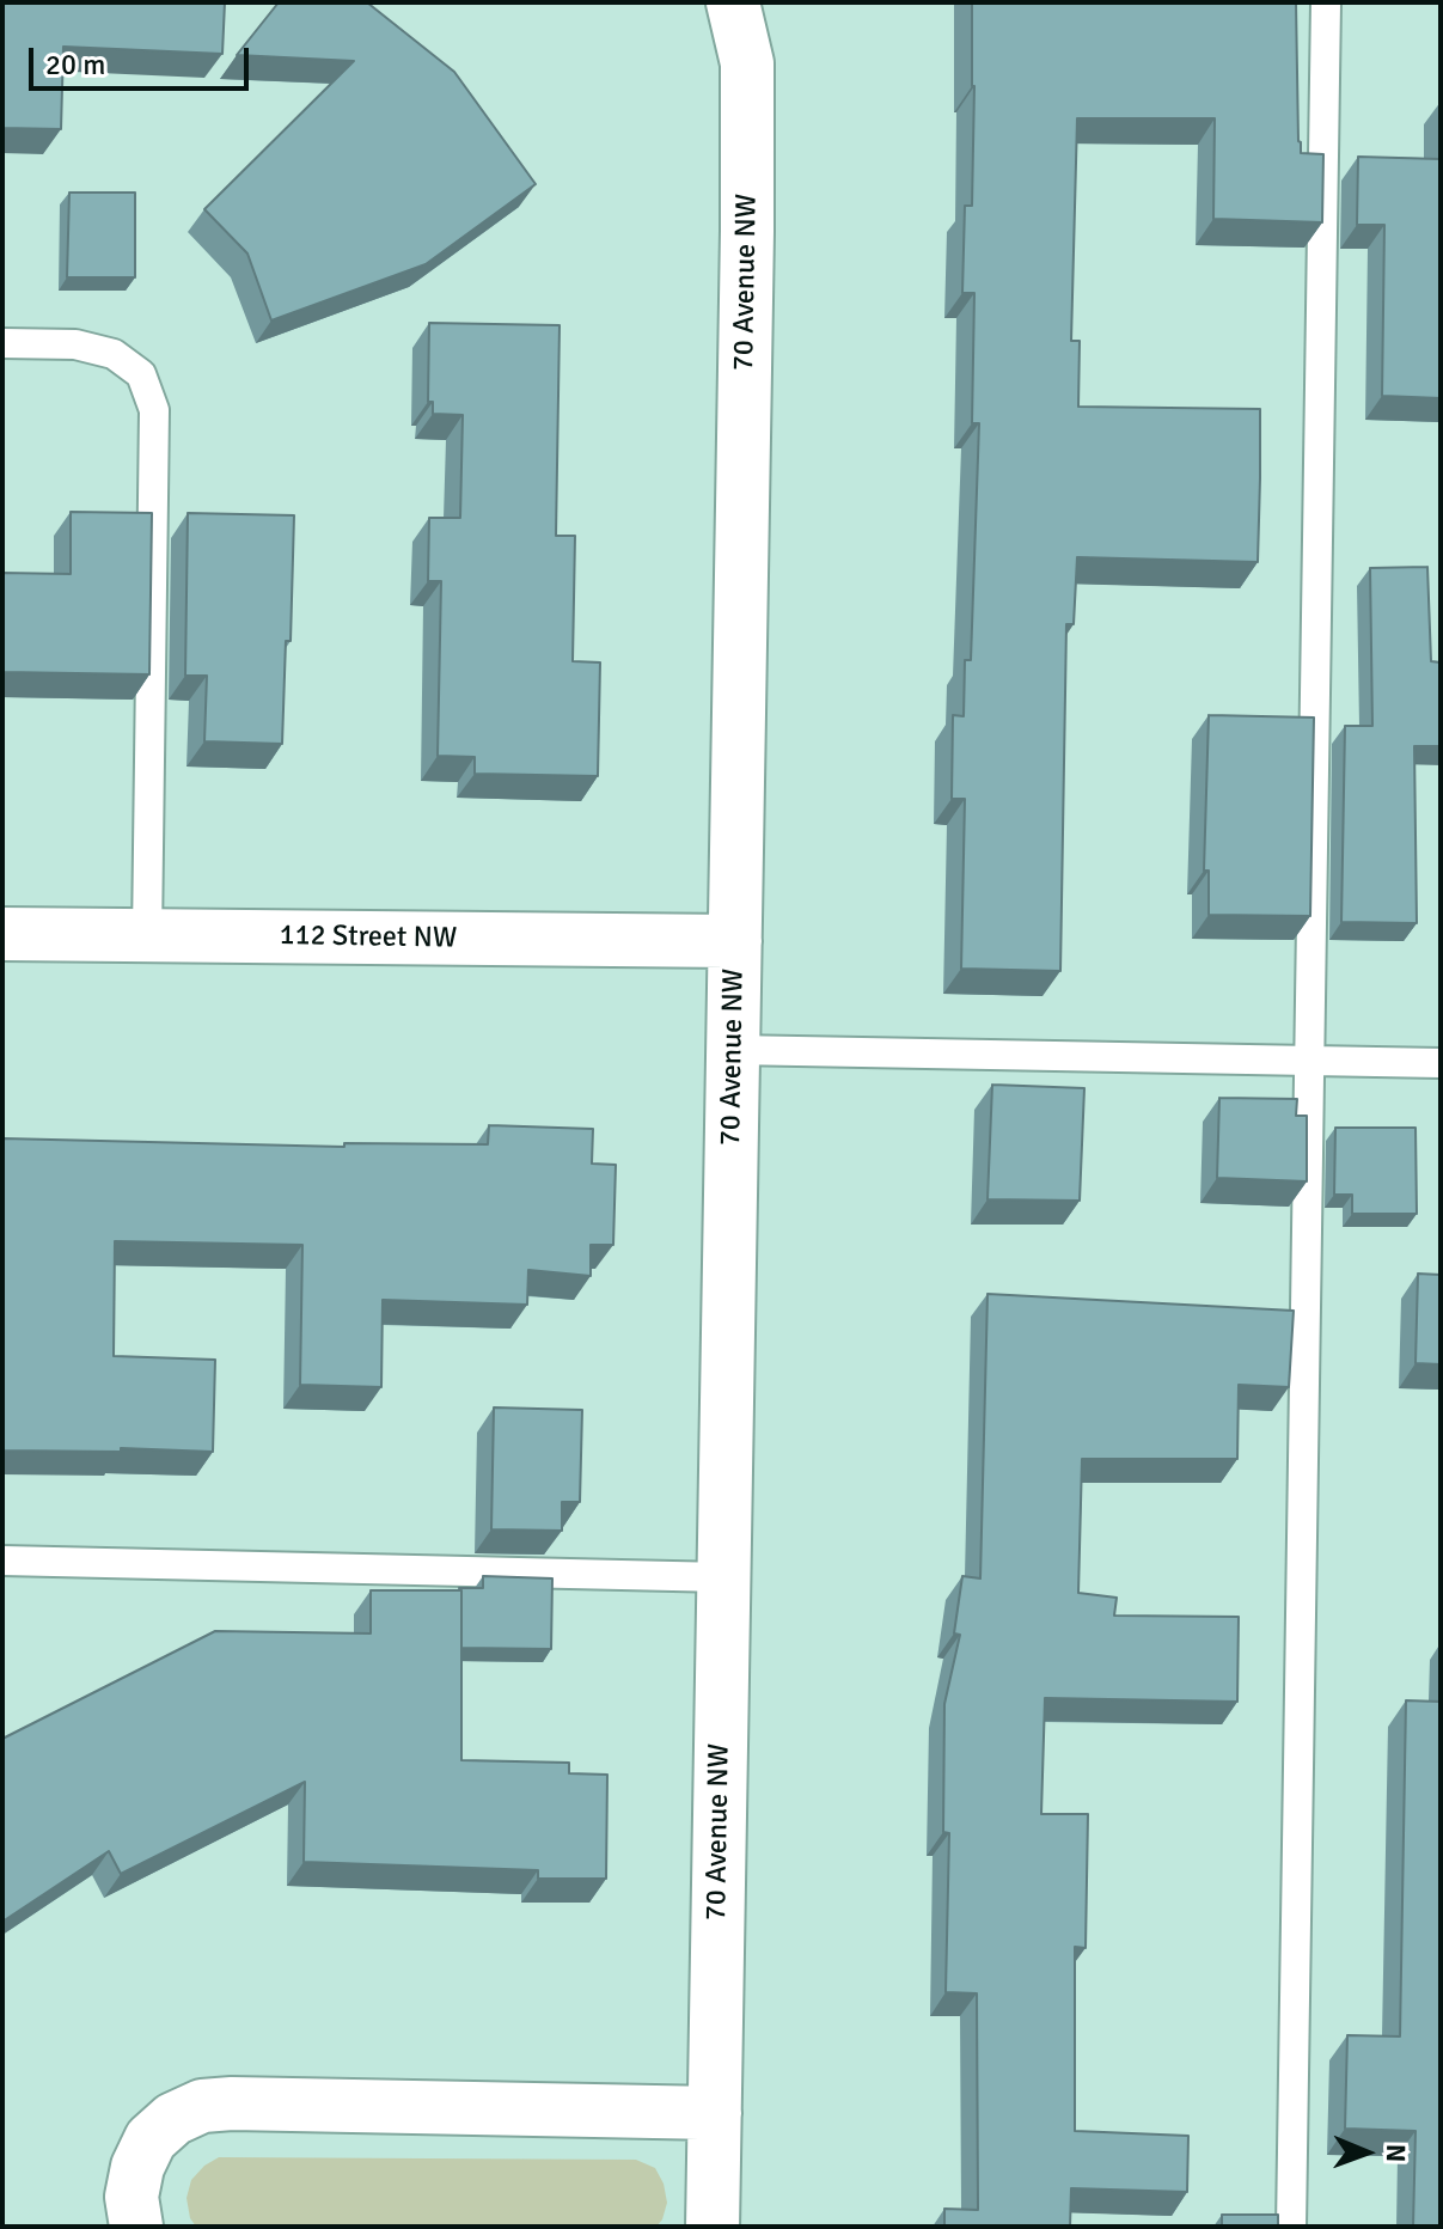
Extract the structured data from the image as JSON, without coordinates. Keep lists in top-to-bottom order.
{
  "streets": {
    "street": ["70 Avenue NW", "112 Street NW"]
  },
  "crossings": [
    ["70 Avenue NW", "112 Street NW"]
  ],
  "scale_bar": "20 m",
  "north": "right"
}
